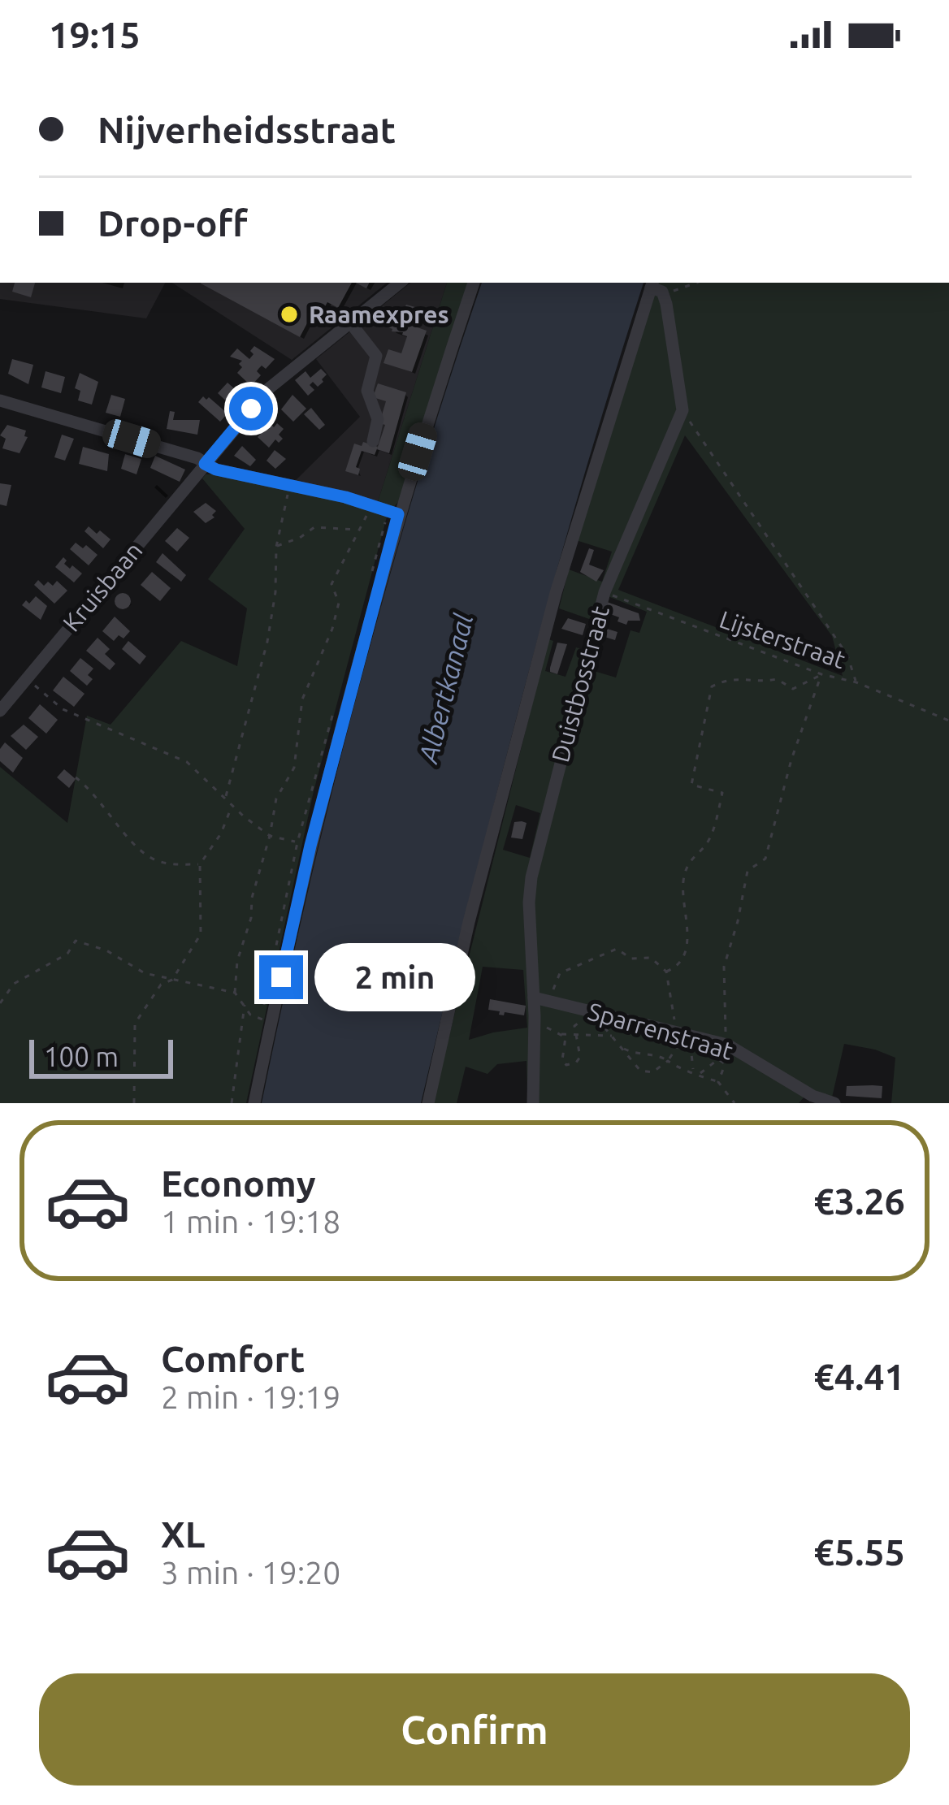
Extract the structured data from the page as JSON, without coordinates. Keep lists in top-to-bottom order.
{
  "streets": {
    "street": ["Kruisbaan", "Duistbosstraat", "Sparrenstraat"],
    "path": ["Lijsterstraat"]
  },
  "crossings": [
    ["Lijsterstraat", "Duistbosstraat"],
    ["Duistbosstraat", "Sparrenstraat"]
  ],
  "water": ["Albertkanaal"],
  "places": ["Raamexpres"],
  "scale_bar": "100 m",
  "page": {
    "status": "19:15",
    "banner": ["Nijverheidsstraat", "Drop-off"],
    "bubble": "2 min",
    "scale": "100 m",
    "list": [
      {
        "name": "Economy",
        "note": "1 min · 19:18",
        "value": "€3.26"
      },
      {
        "name": "Comfort",
        "note": "2 min · 19:19",
        "value": "€4.41"
      },
      {
        "name": "XL",
        "note": "3 min · 19:20",
        "value": "€5.55"
      }
    ],
    "buttons": "Confirm"
  }
}
